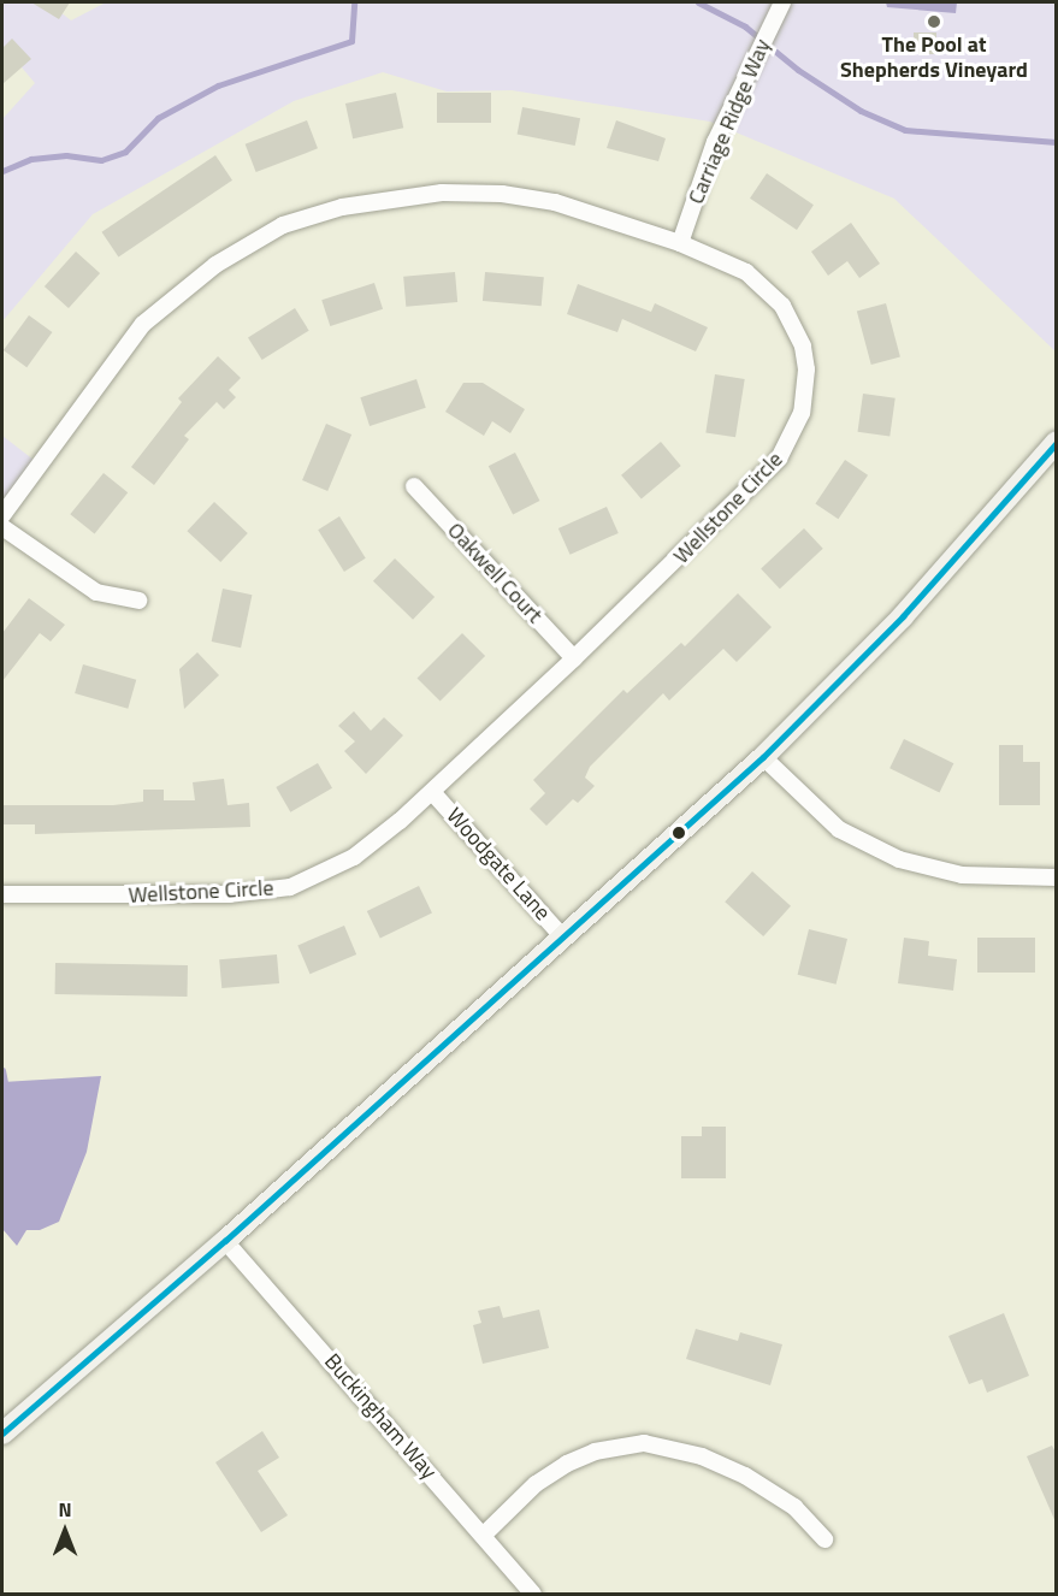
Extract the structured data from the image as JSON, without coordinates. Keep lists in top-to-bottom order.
{
  "streets": {
    "street": [
      "Carriage Ridge Way",
      "Wellstone Circle",
      "Oakwell Court",
      "Woodgate Lane",
      "Buckingham Way"
    ]
  },
  "crossings": [
    ["Carriage Ridge Way", "Wellstone Circle"],
    ["Wellstone Circle", "Oakwell Court"],
    ["Wellstone Circle", "Woodgate Lane"]
  ],
  "places": ["The Pool at Shepherds Vineyard"],
  "north": "top"
}
